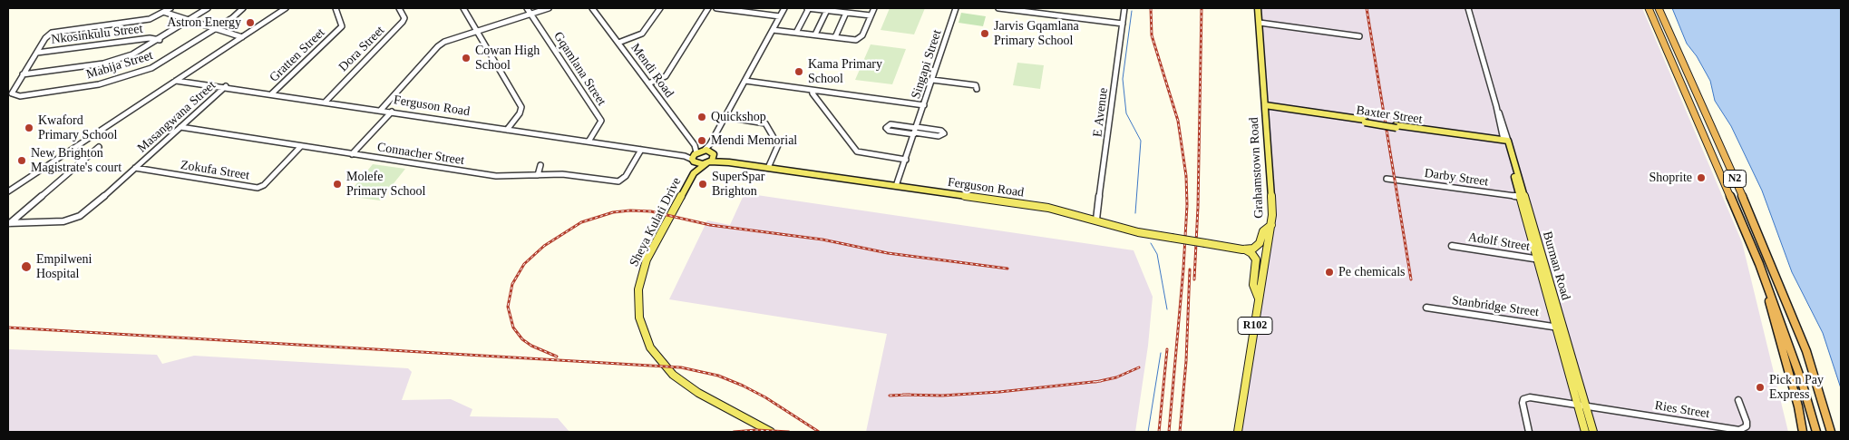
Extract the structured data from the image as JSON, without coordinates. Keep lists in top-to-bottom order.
{
  "streets": {
    "highway": ["N2"],
    "main road": [
      "Ferguson Road",
      "Baxter Street",
      "Grahamstown Road",
      "Sheya Kulati Drive",
      "Burman Road",
      "R102"
    ],
    "street": [
      "Nkosinkulu Street",
      "Dora Street",
      "Gratten Street",
      "Singapi Street",
      "Mabija Street",
      "Gqamlana Street",
      "Mendi Road",
      "E Avenue",
      "Masangwana Street",
      "Connacher Street",
      "Zokufa Street",
      "Darby Street",
      "Adolf Street",
      "Stanbridge Street",
      "Ries Street"
    ]
  },
  "crossings": [
    ["Dora Street", "Ferguson Road"],
    ["Gratten Street", "Ferguson Road"],
    ["Singapi Street", "Ferguson Road"],
    ["Gqamlana Street", "Ferguson Road"],
    ["Mendi Road", "Ferguson Road"],
    ["Mendi Road", "Sheya Kulati Drive"],
    ["Ferguson Road", "E Avenue"],
    ["Ferguson Road", "Masangwana Street"],
    ["Ferguson Road", "Connacher Street"],
    ["Ferguson Road", "Sheya Kulati Drive"],
    ["Baxter Street", "Grahamstown Road"],
    ["Baxter Street", "Burman Road"],
    ["Masangwana Street", "Connacher Street"],
    ["Masangwana Street", "Zokufa Street"],
    ["Connacher Street", "Zokufa Street"],
    ["Darby Street", "Burman Road"],
    ["Adolf Street", "Burman Road"],
    ["Burman Road", "Stanbridge Street"],
    ["Burman Road", "Ries Street"]
  ],
  "places": [
    "Astron Energy",
    "Jarvis Gqamlana Primary School",
    "Cowan High School",
    "Kama Primary School",
    "Quickshop",
    "Kwaford Primary School",
    "Mendi Memorial",
    "New Brighton Magistrate's court",
    "Shoprite",
    "Molefe Primary School",
    "SuperSpar Brighton",
    "Empilweni Hospital",
    "Pe chemicals",
    "Pick n Pay Express"
  ]
}
